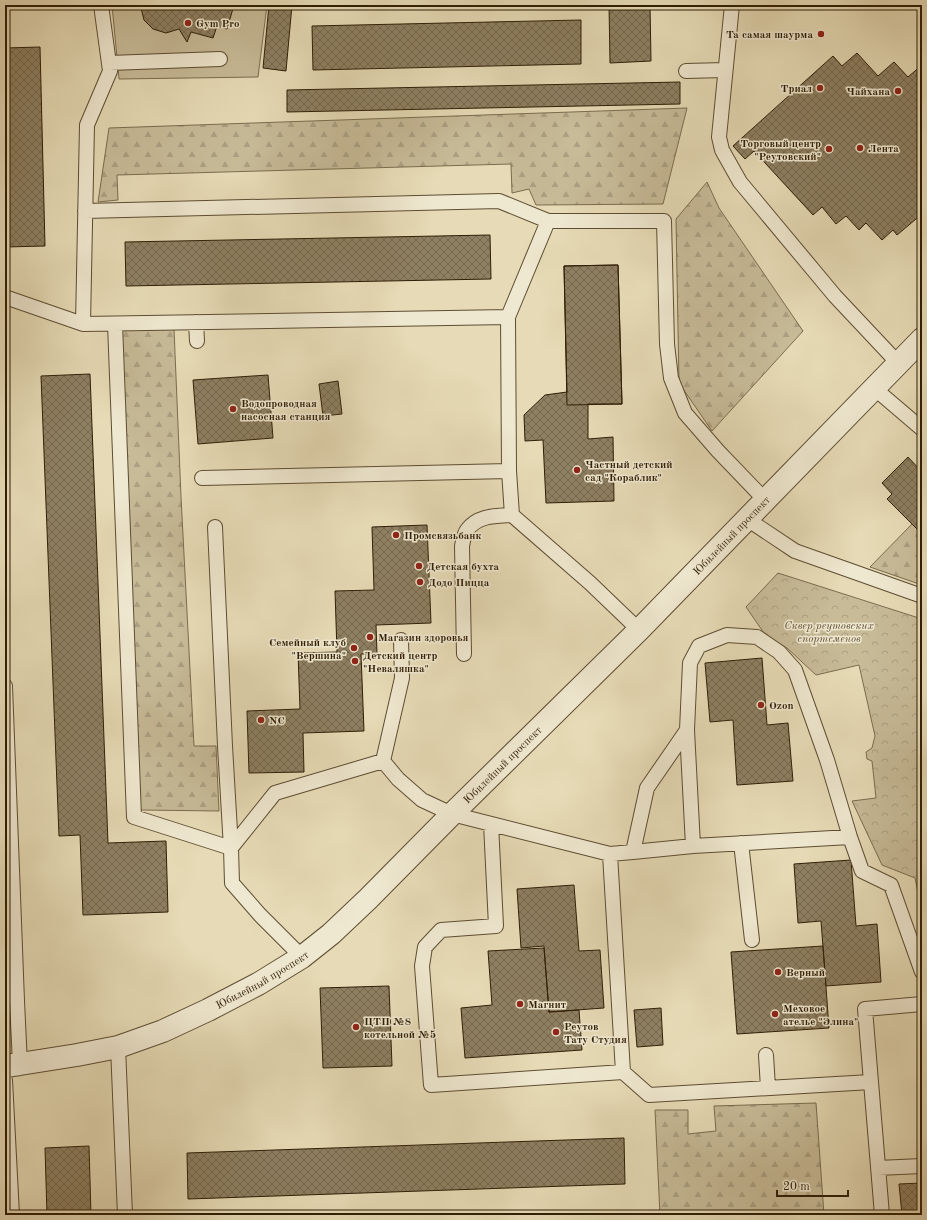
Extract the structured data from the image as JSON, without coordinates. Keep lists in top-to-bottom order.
{
  "streets": {
    "street": ["Юбилейный проспект"]
  },
  "parks": ["Сквер реутовских спортсменов"],
  "places": [
    "Gym Pro",
    "Та самая шаурма",
    "Триал",
    "Чайхана",
    "Лента",
    "Торговый центр \"Реутовский\"",
    "Водопроводная насосная станция",
    "Частный детский сад \"Кораблик\"",
    "Промсвязьбанк",
    "Детская бухта",
    "Додо Пицца",
    "Магазин здоровья",
    "Семейный клуб \"Вершина\"",
    "Детский центр \"Неваляшка\"",
    "Ozon",
    "NC",
    "Верный",
    "Магнит",
    "Меховое ателье \"Элина\"",
    "ЦТП №8 котельной №5",
    "Реутов Тату Студия"
  ],
  "scale_bar": "20 m"
}
